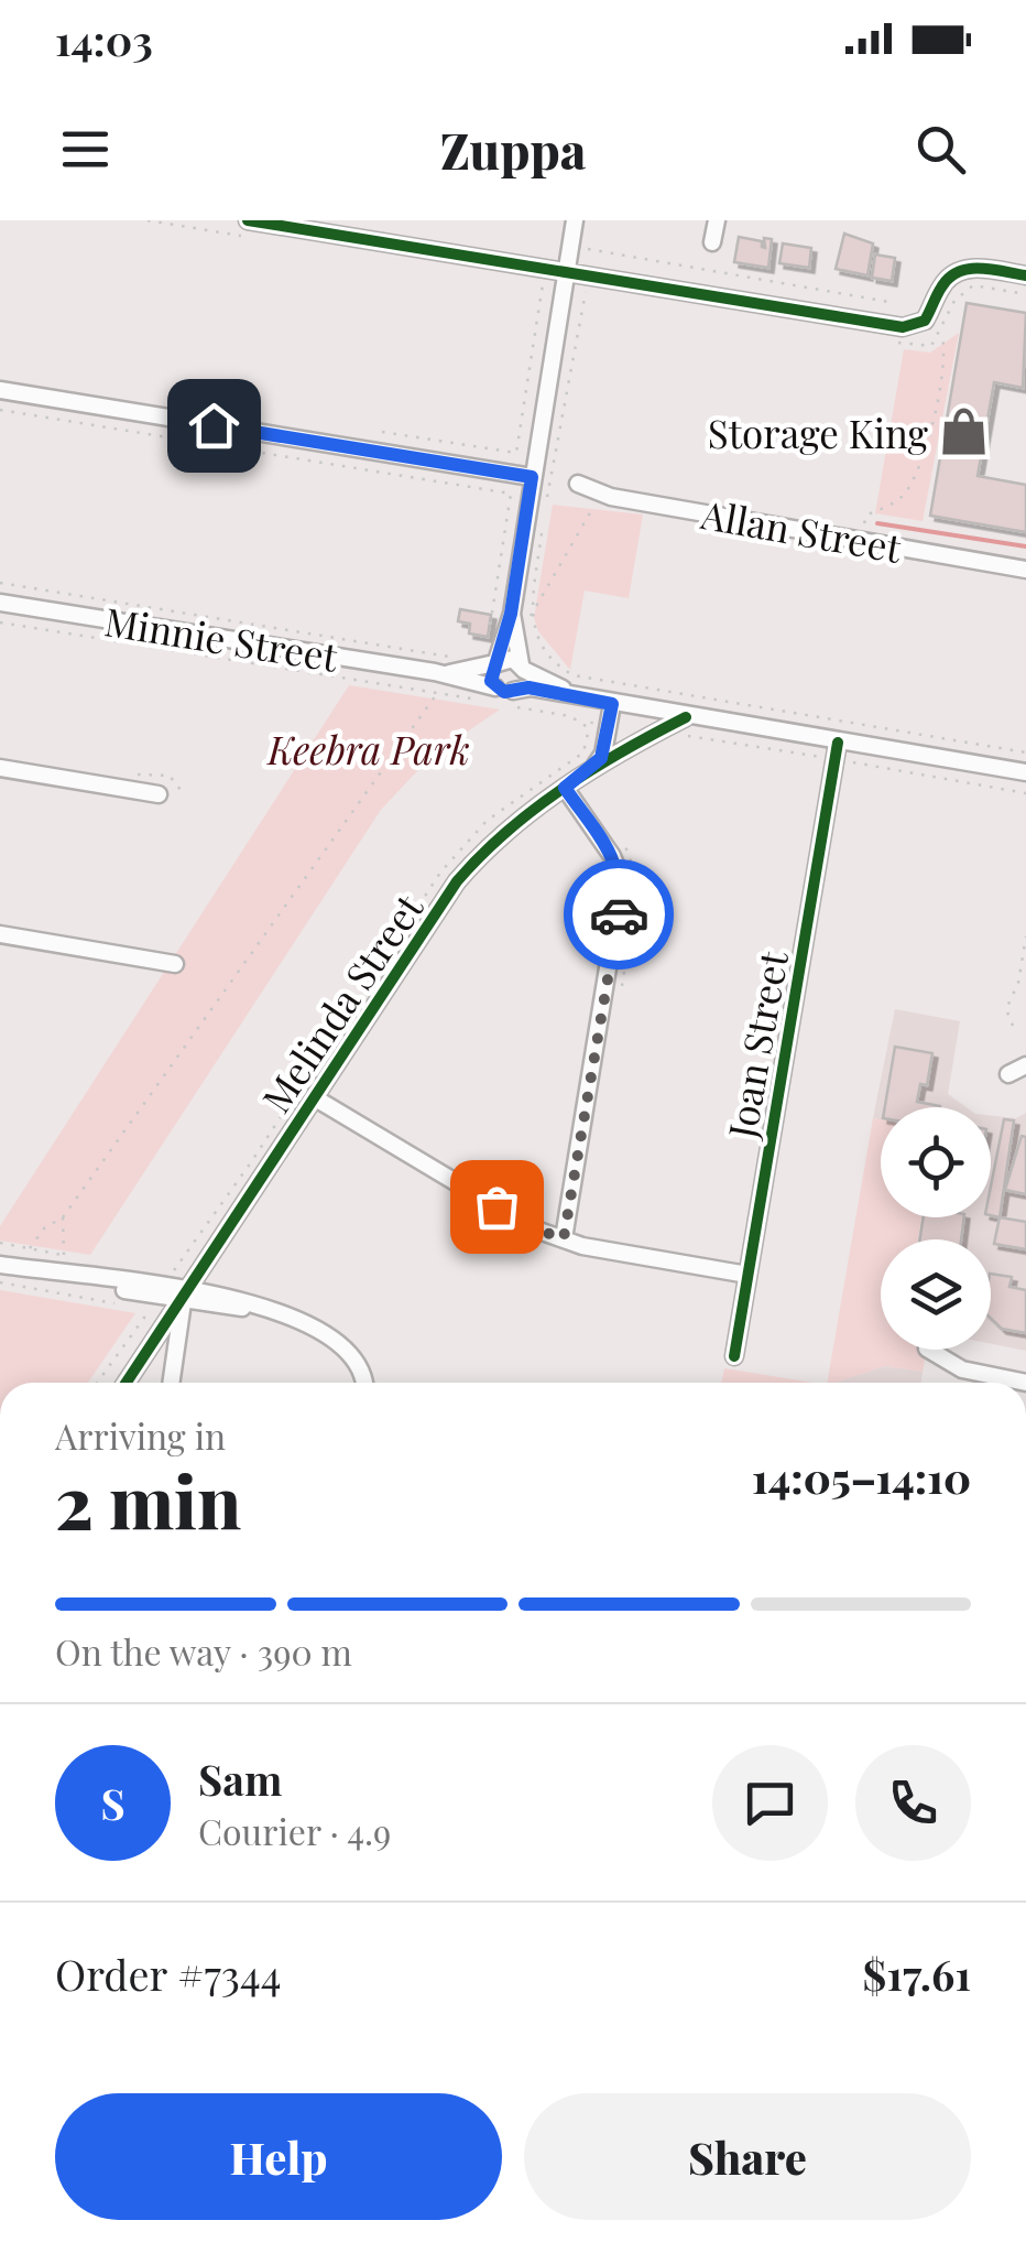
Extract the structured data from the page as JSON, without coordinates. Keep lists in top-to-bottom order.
{
  "streets": {
    "street": [
      "Allan Street",
      "Minnie Street",
      "Melinda Street",
      "Joan Street"
    ]
  },
  "parks": ["Keebra Park"],
  "places": {
    "shop": ["Storage King"]
  },
  "page": {
    "status": "14:03",
    "header": "Zuppa",
    "heading": ["2 min", "Arriving in", "14:05–14:10"],
    "panel": [
      "Sam",
      "Courier · 4.9",
      "Order #7344",
      "$17.61"
    ],
    "bar": "On the way · 390 m",
    "round": "S",
    "buttons": ["Help", "Share"]
  }
}
